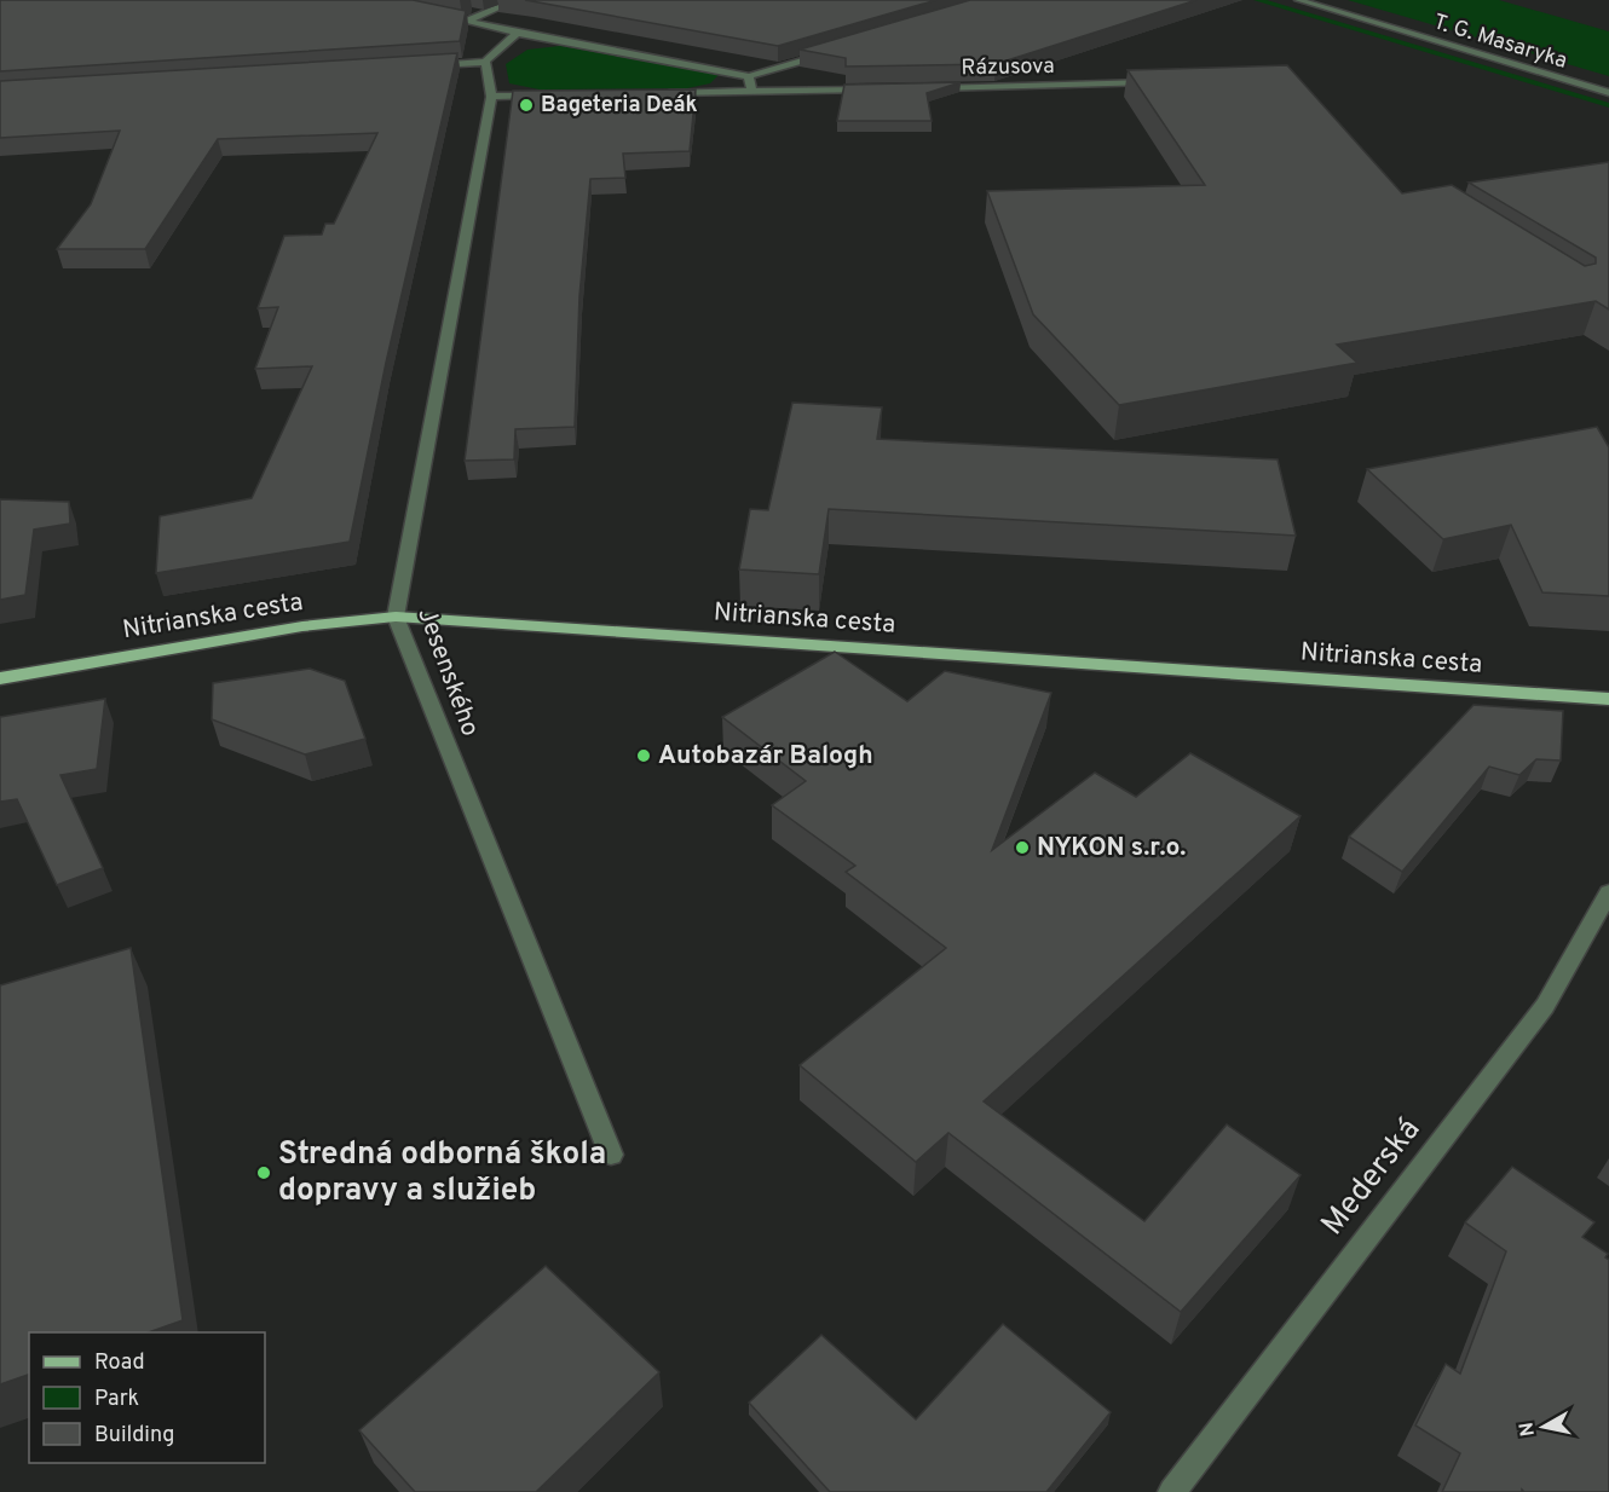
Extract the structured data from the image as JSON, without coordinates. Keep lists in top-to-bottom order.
{
  "streets": {
    "main road": ["Nitrianska cesta"],
    "street": [
      "T. G. Masaryka",
      "Rázusova",
      "Jesenského",
      "Mederská"
    ]
  },
  "crossings": [
    ["Nitrianska cesta", "Jesenského"]
  ],
  "places": [
    "Bageteria Deák",
    "Autobazár Balogh",
    "NYKON s.r.o.",
    "Stredná odborná škola dopravy a služieb"
  ],
  "legend": ["Road", "Park", "Building"],
  "north": "left"
}
